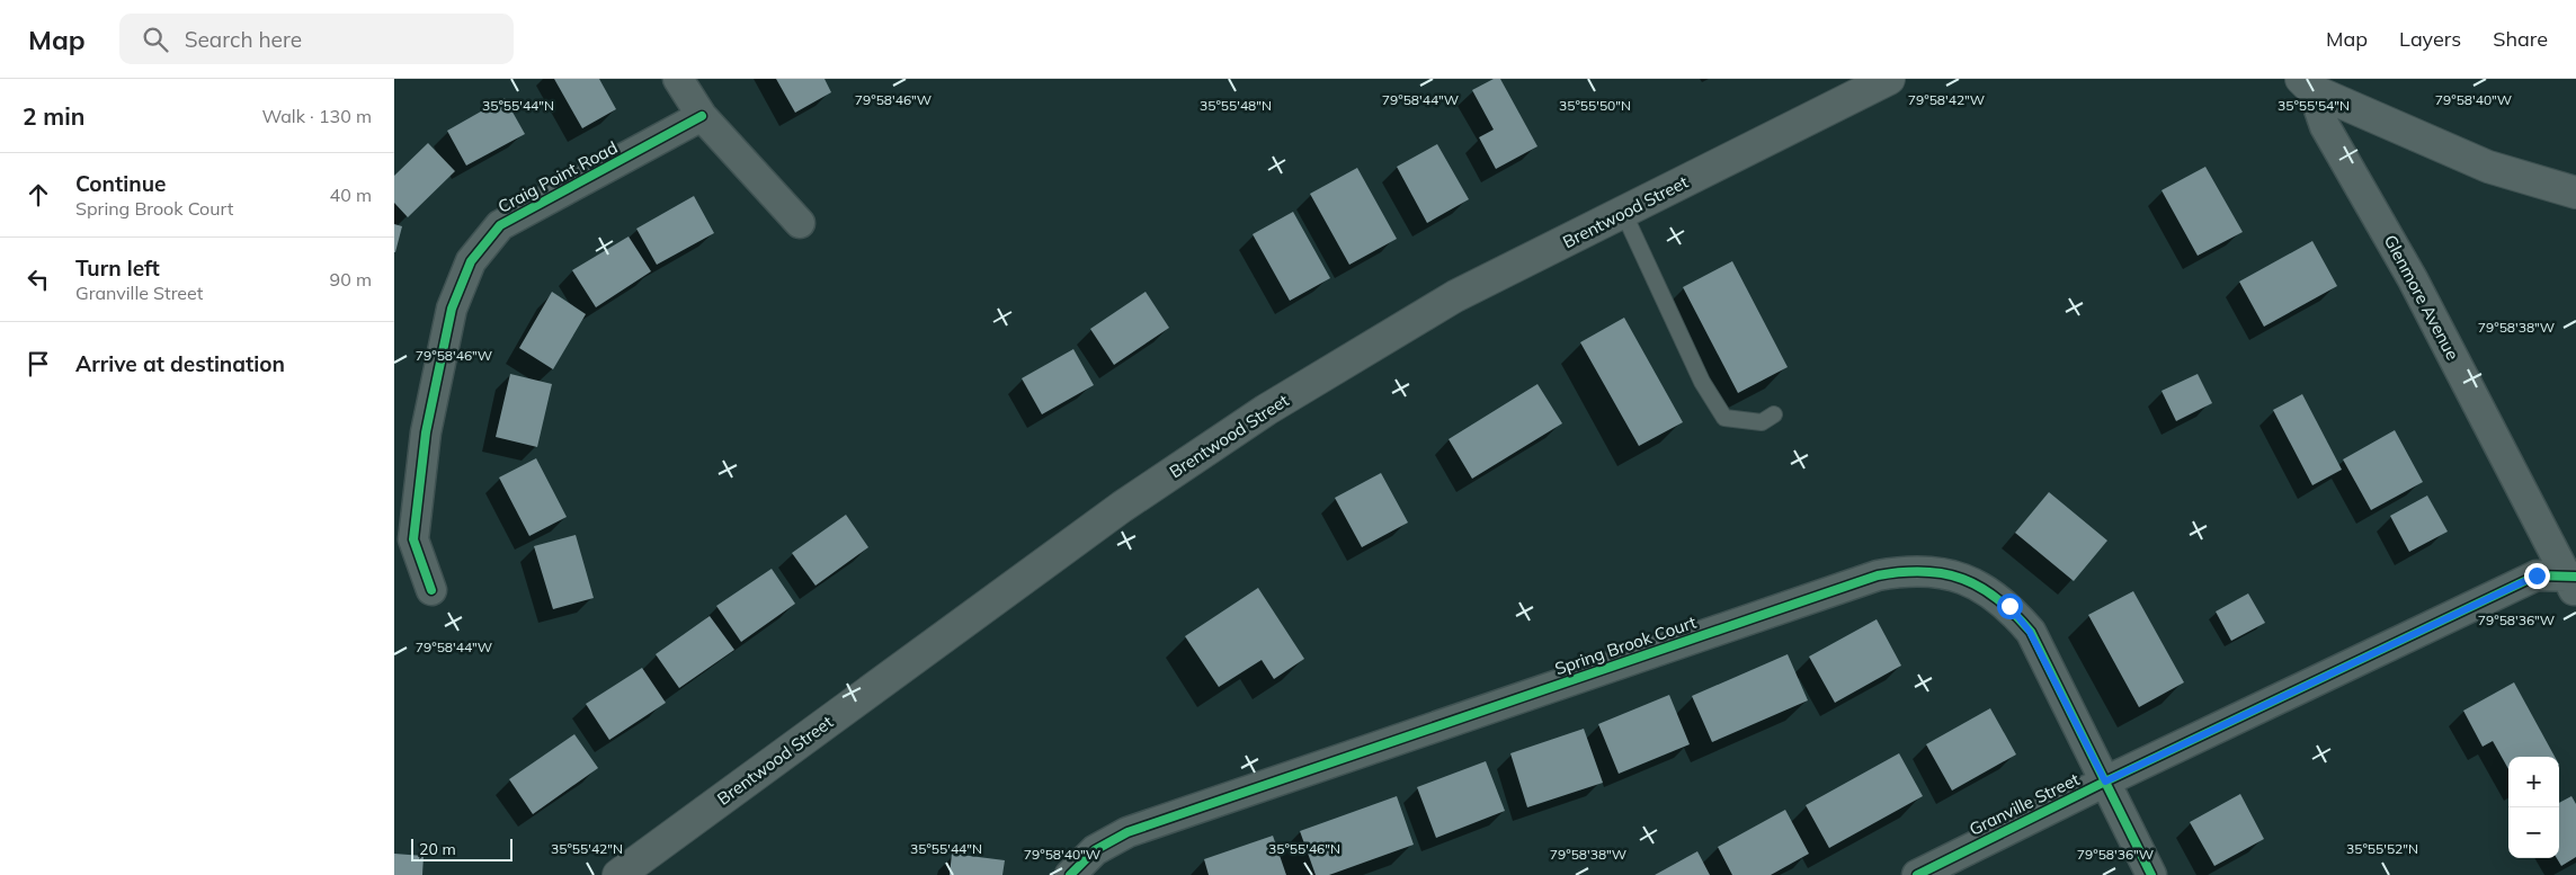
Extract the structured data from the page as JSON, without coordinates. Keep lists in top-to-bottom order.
{
  "streets": {
    "main road": ["Brentwood Street"],
    "street": [
      "Craig Point Road",
      "Glenmore Avenue",
      "Spring Brook Court",
      "Granville Street"
    ]
  },
  "crossings": [
    ["Glenmore Avenue", "Granville Street"],
    ["Spring Brook Court", "Granville Street"]
  ],
  "scale_bar": "20 m",
  "page": {
    "header": "Map",
    "search": "Search here",
    "nav": ["Map", "Layers", "Share"],
    "heading": ["2 min", "Walk · 130 m"],
    "list": [
      ["Continue", "Spring Brook Court", "40 m"],
      ["Turn left", "Granville Street", "90 m"],
      "Arrive at destination"
    ],
    "map_buttons": ["+", "−"],
    "scale": "20 m"
  },
  "coordinates": [
    "79°58'46\"W",
    "79°58'44\"W",
    "79°58'42\"W",
    "79°58'40\"W",
    "35°55'44\"N",
    "35°55'48\"N",
    "35°55'50\"N",
    "35°55'54\"N",
    "79°58'38\"W",
    "79°58'36\"W",
    "35°55'42\"N",
    "35°55'46\"N",
    "35°55'52\"N"
  ]
}
